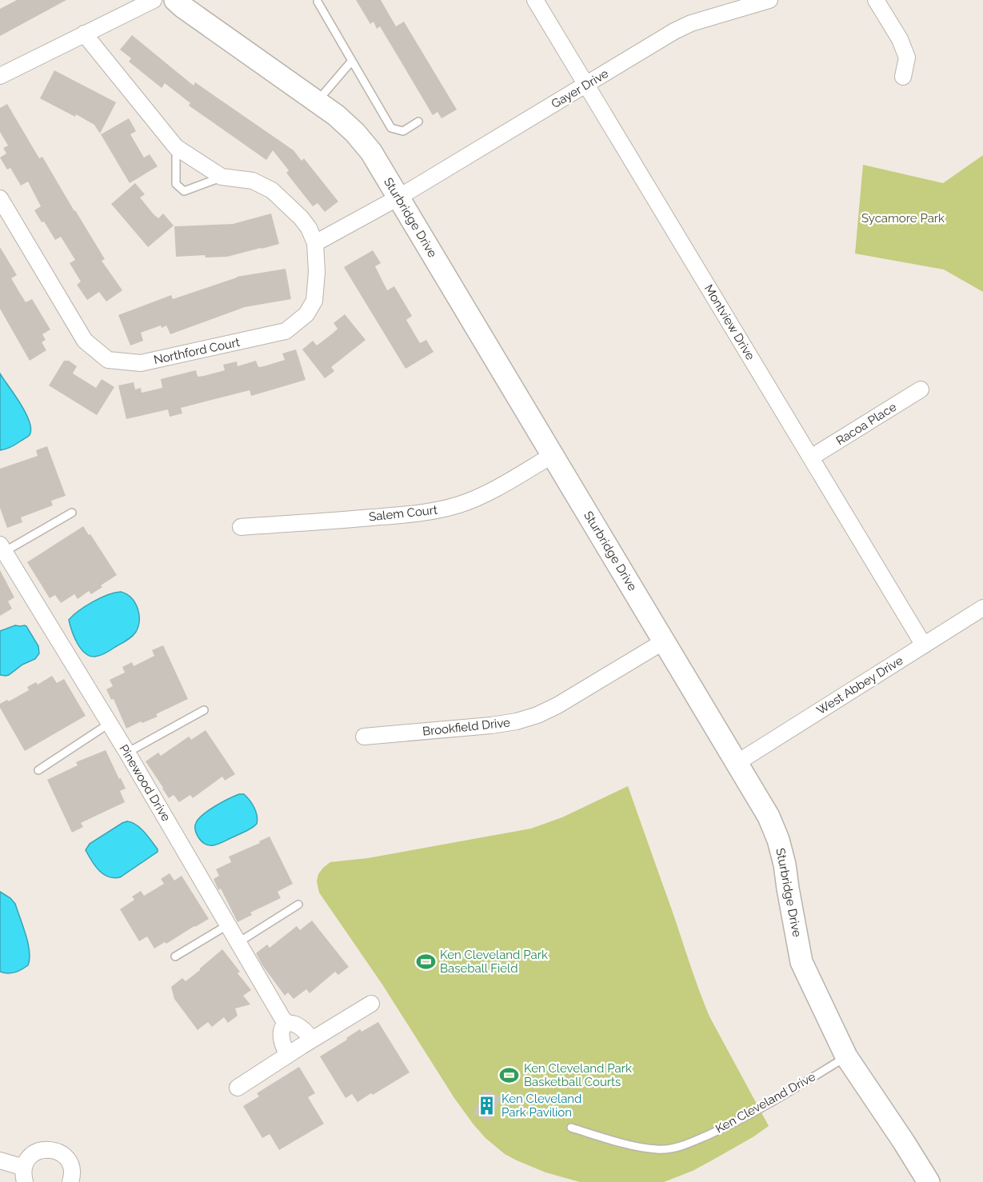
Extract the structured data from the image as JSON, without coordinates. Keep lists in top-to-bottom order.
{
  "streets": {
    "street": [
      "Gayer Drive",
      "Sturbridge Drive",
      "Montview Drive",
      "Northford Court",
      "Racoa Place",
      "Salem Court",
      "West Abbey Drive",
      "Brookfield Drive",
      "Pinewood Drive"
    ],
    "lane": ["Ken Cleveland Drive"]
  },
  "crossings": [
    ["Gayer Drive", "Sturbridge Drive"],
    ["Gayer Drive", "Montview Drive"],
    ["Sturbridge Drive", "Salem Court"],
    ["Sturbridge Drive", "West Abbey Drive"],
    ["Sturbridge Drive", "Brookfield Drive"],
    ["Sturbridge Drive", "Ken Cleveland Drive"],
    ["Montview Drive", "Racoa Place"],
    ["Montview Drive", "West Abbey Drive"]
  ],
  "parks": ["Sycamore Park"],
  "places": {
    "sports": ["Ken Cleveland Park Baseball Field", "Ken Cleveland Park Basketball Courts"],
    "building": ["Ken Cleveland Park Pavilion"]
  }
}
